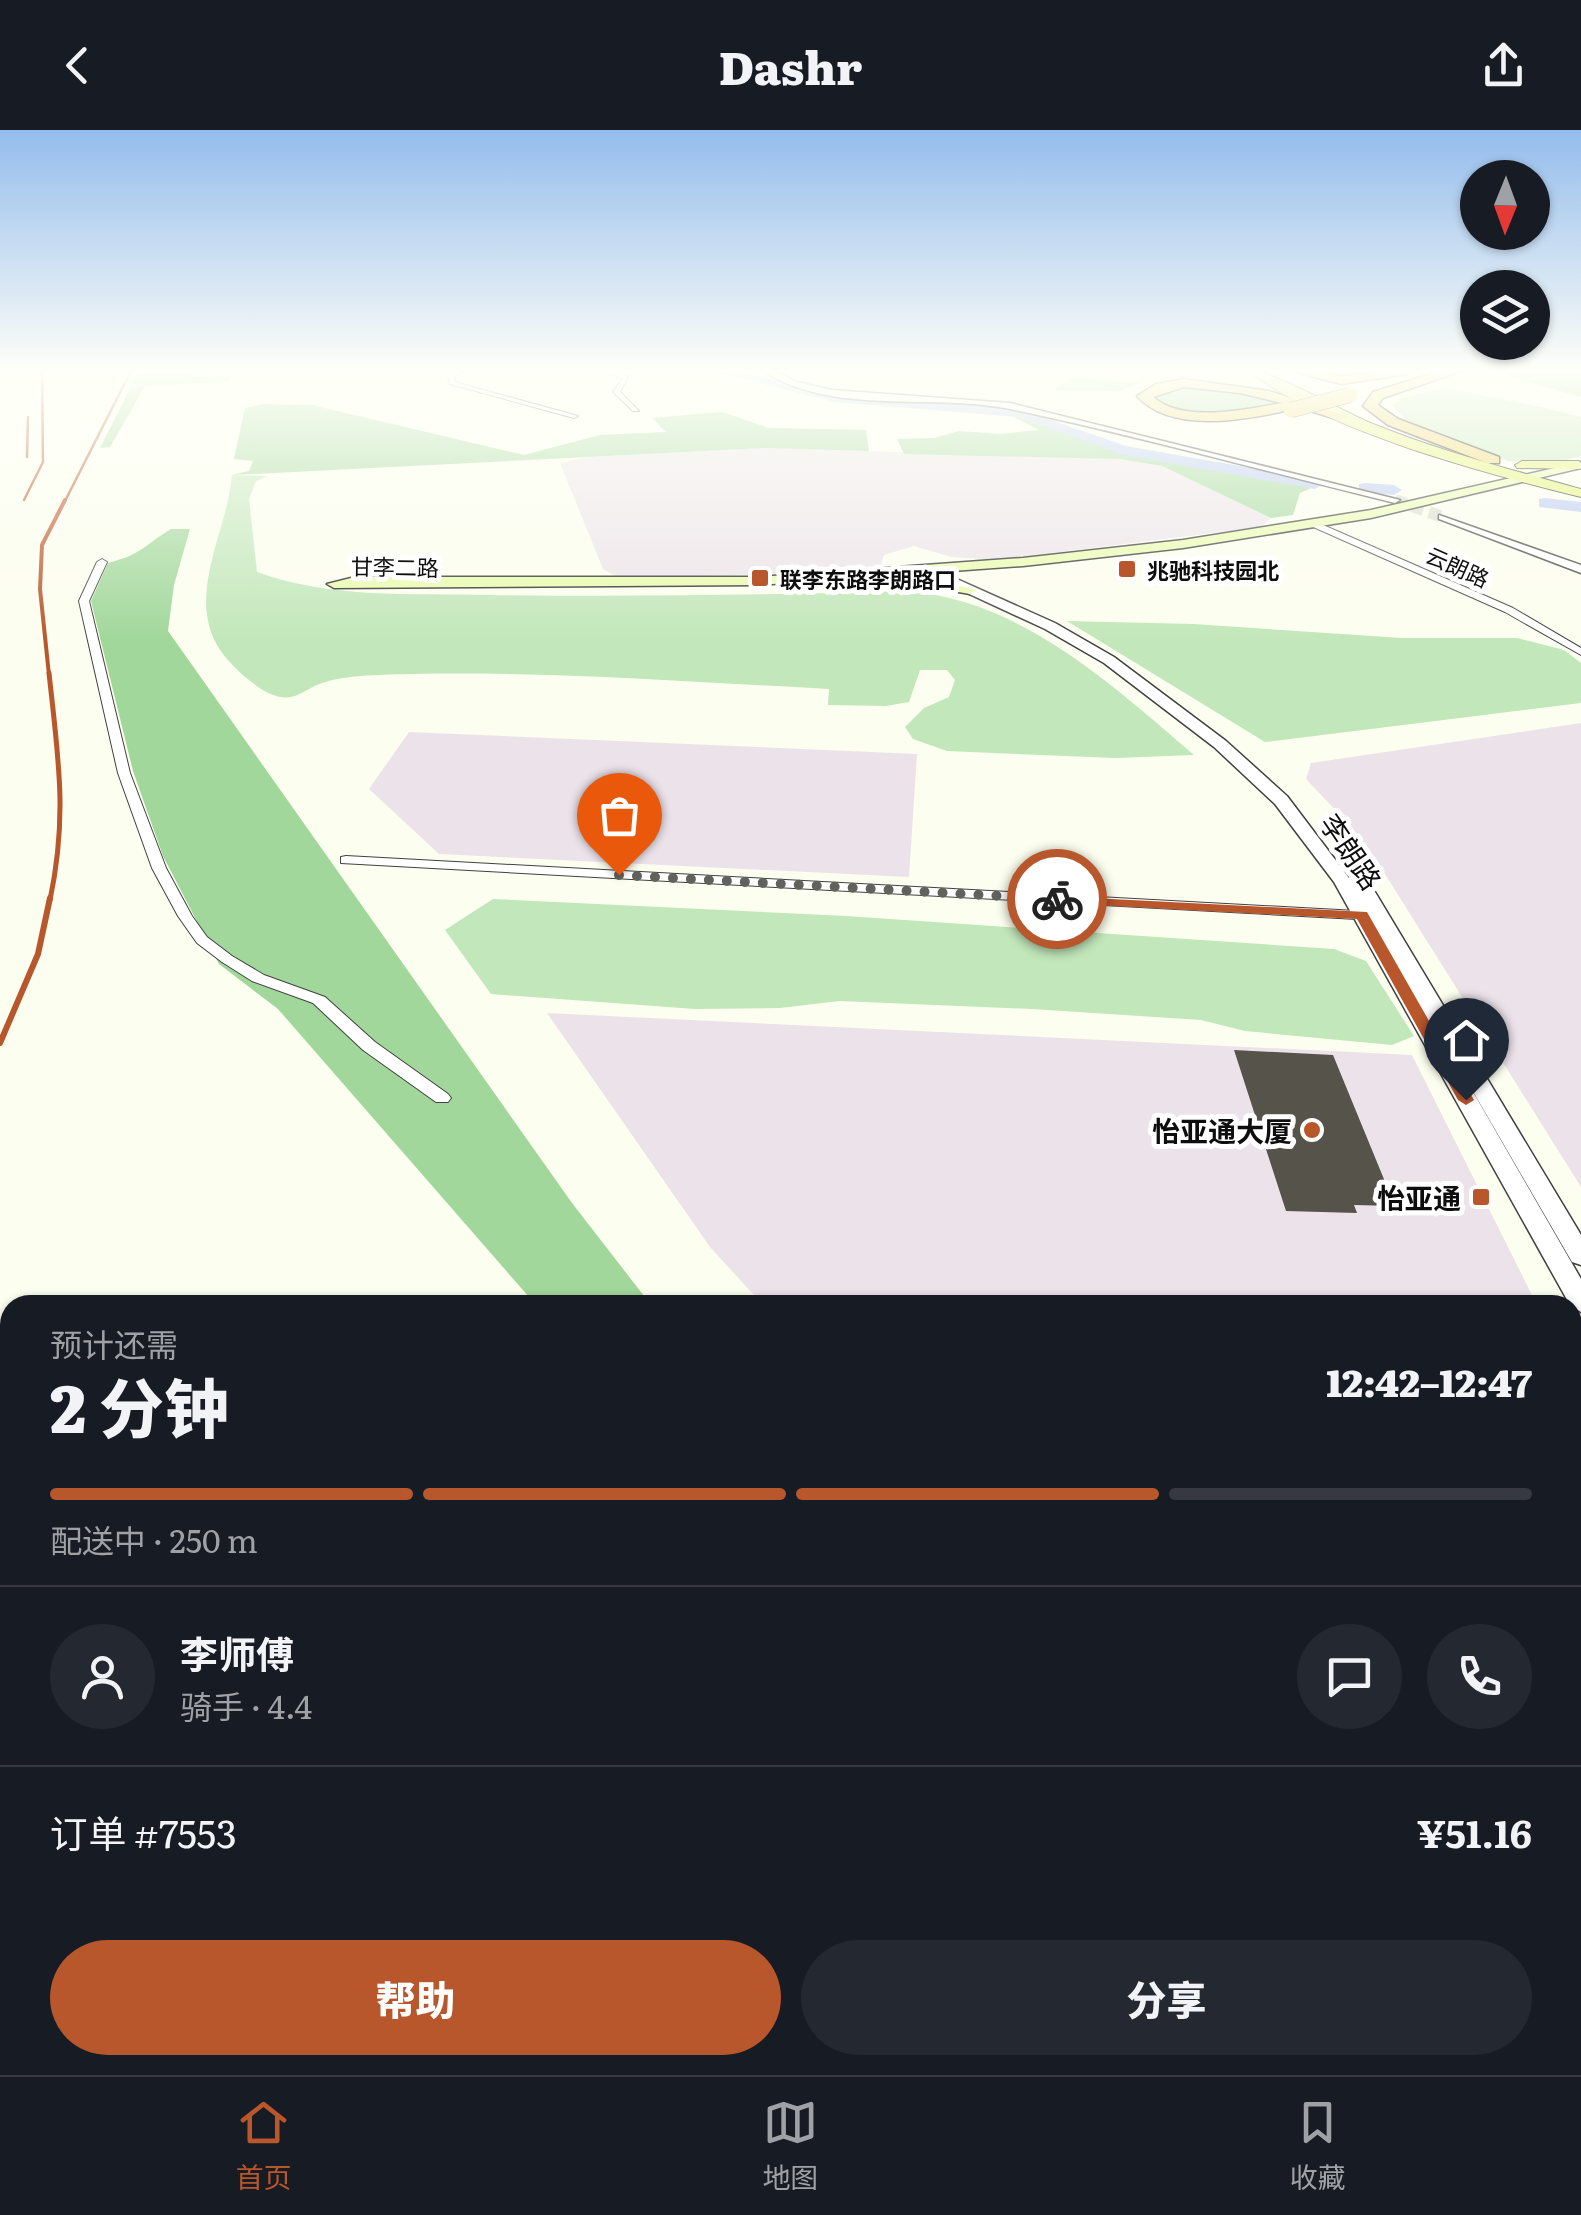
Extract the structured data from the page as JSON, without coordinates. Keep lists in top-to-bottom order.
{
  "streets": {
    "main road": ["甘李二路"],
    "street": ["云朗路", "李朗路"]
  },
  "crossings": [
    ["甘李二路", "云朗路"],
    ["甘李二路", "李朗路"]
  ],
  "places": {
    "transit": ["兆驰科技园北", "联李东路李朗路口", "怡亚通"],
    "other": ["怡亚通大厦"]
  },
  "north": "bottom",
  "page": {
    "header": "Dashr",
    "heading": ["2 分钟", "预计还需", "12:42–12:47"],
    "panel": [
      "李师傅",
      "骑手 · 4.4",
      "订单 #7553",
      "¥51.16"
    ],
    "bar": "配送中 · 250 m",
    "buttons": ["帮助", "分享"],
    "tabs": ["首页", "地图", "收藏"]
  }
}
